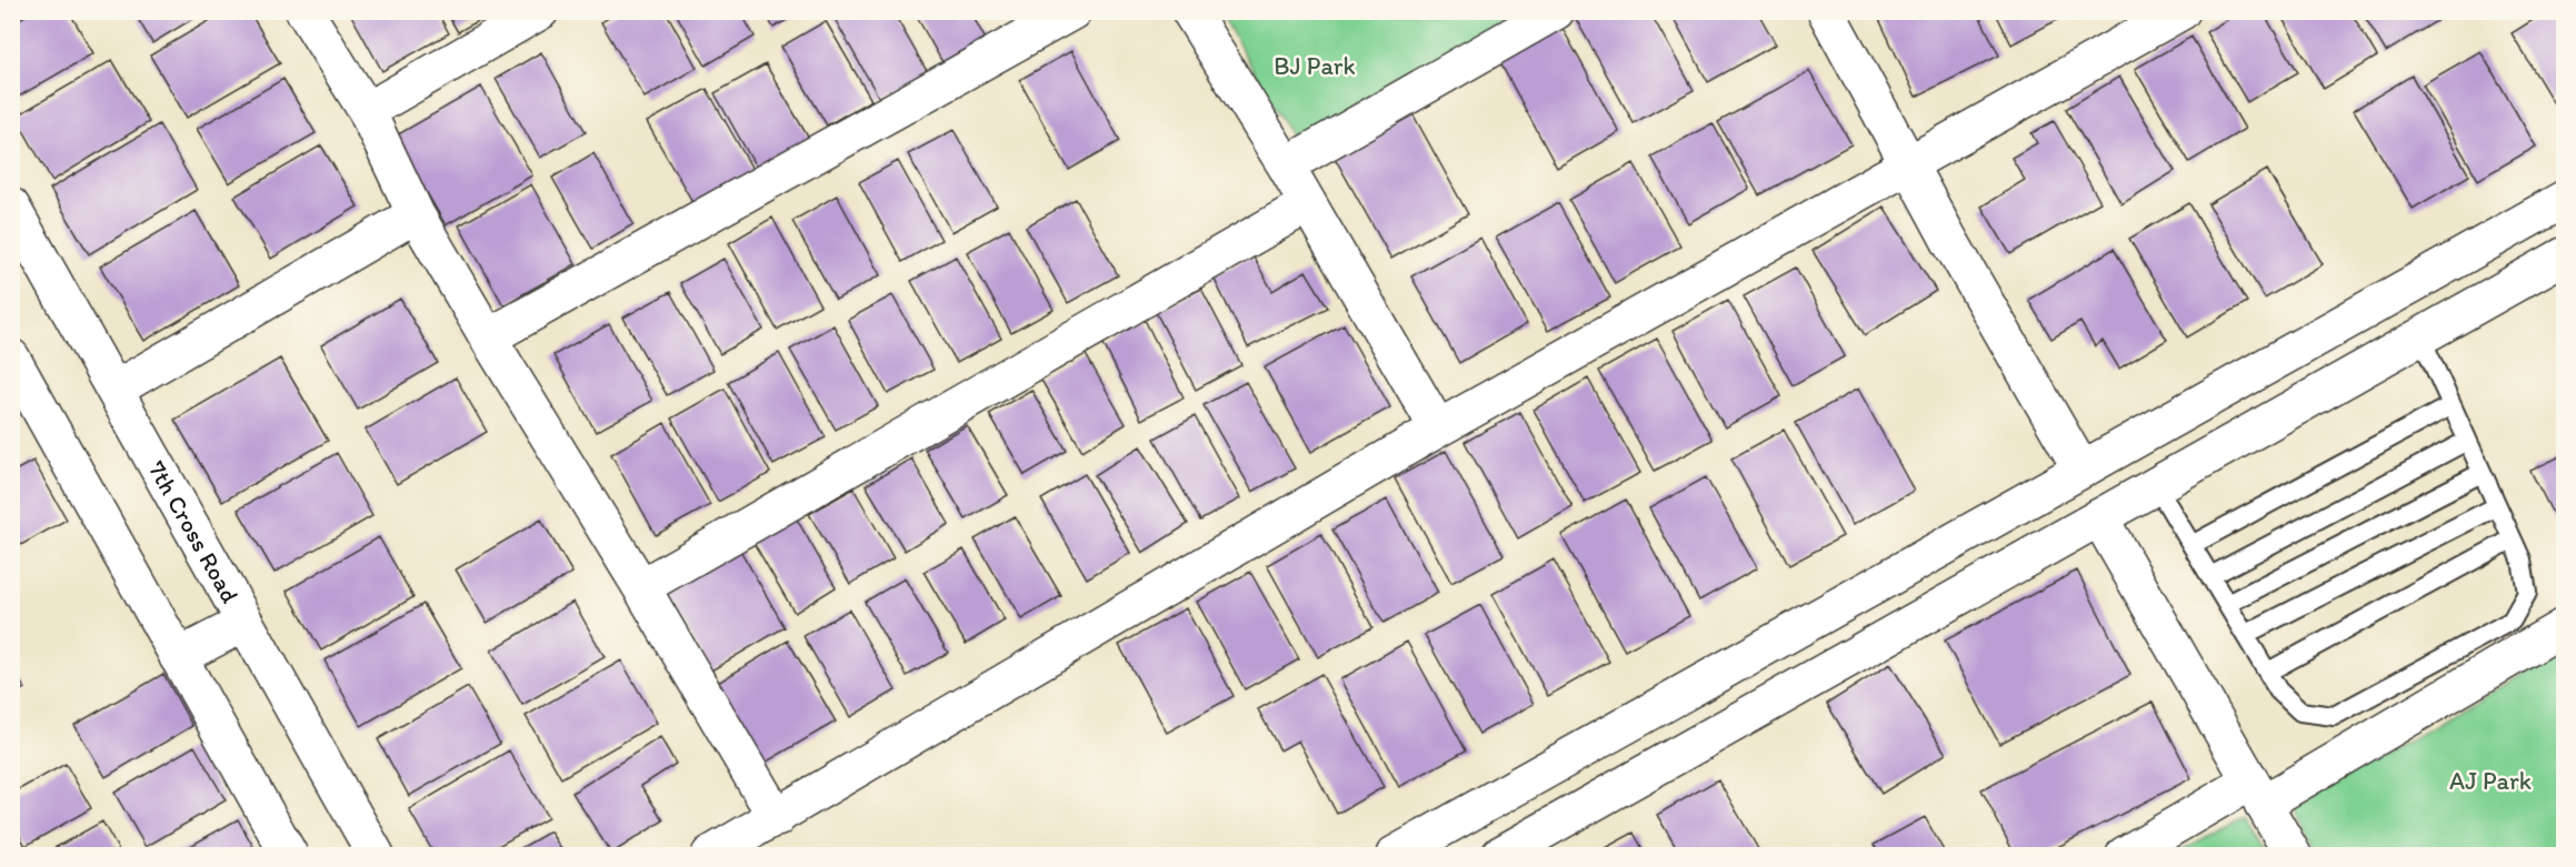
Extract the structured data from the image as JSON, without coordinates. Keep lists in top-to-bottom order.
{
  "streets": {
    "street": ["7th Cross Road"]
  },
  "parks": ["BJ Park", "AJ Park"]
}
